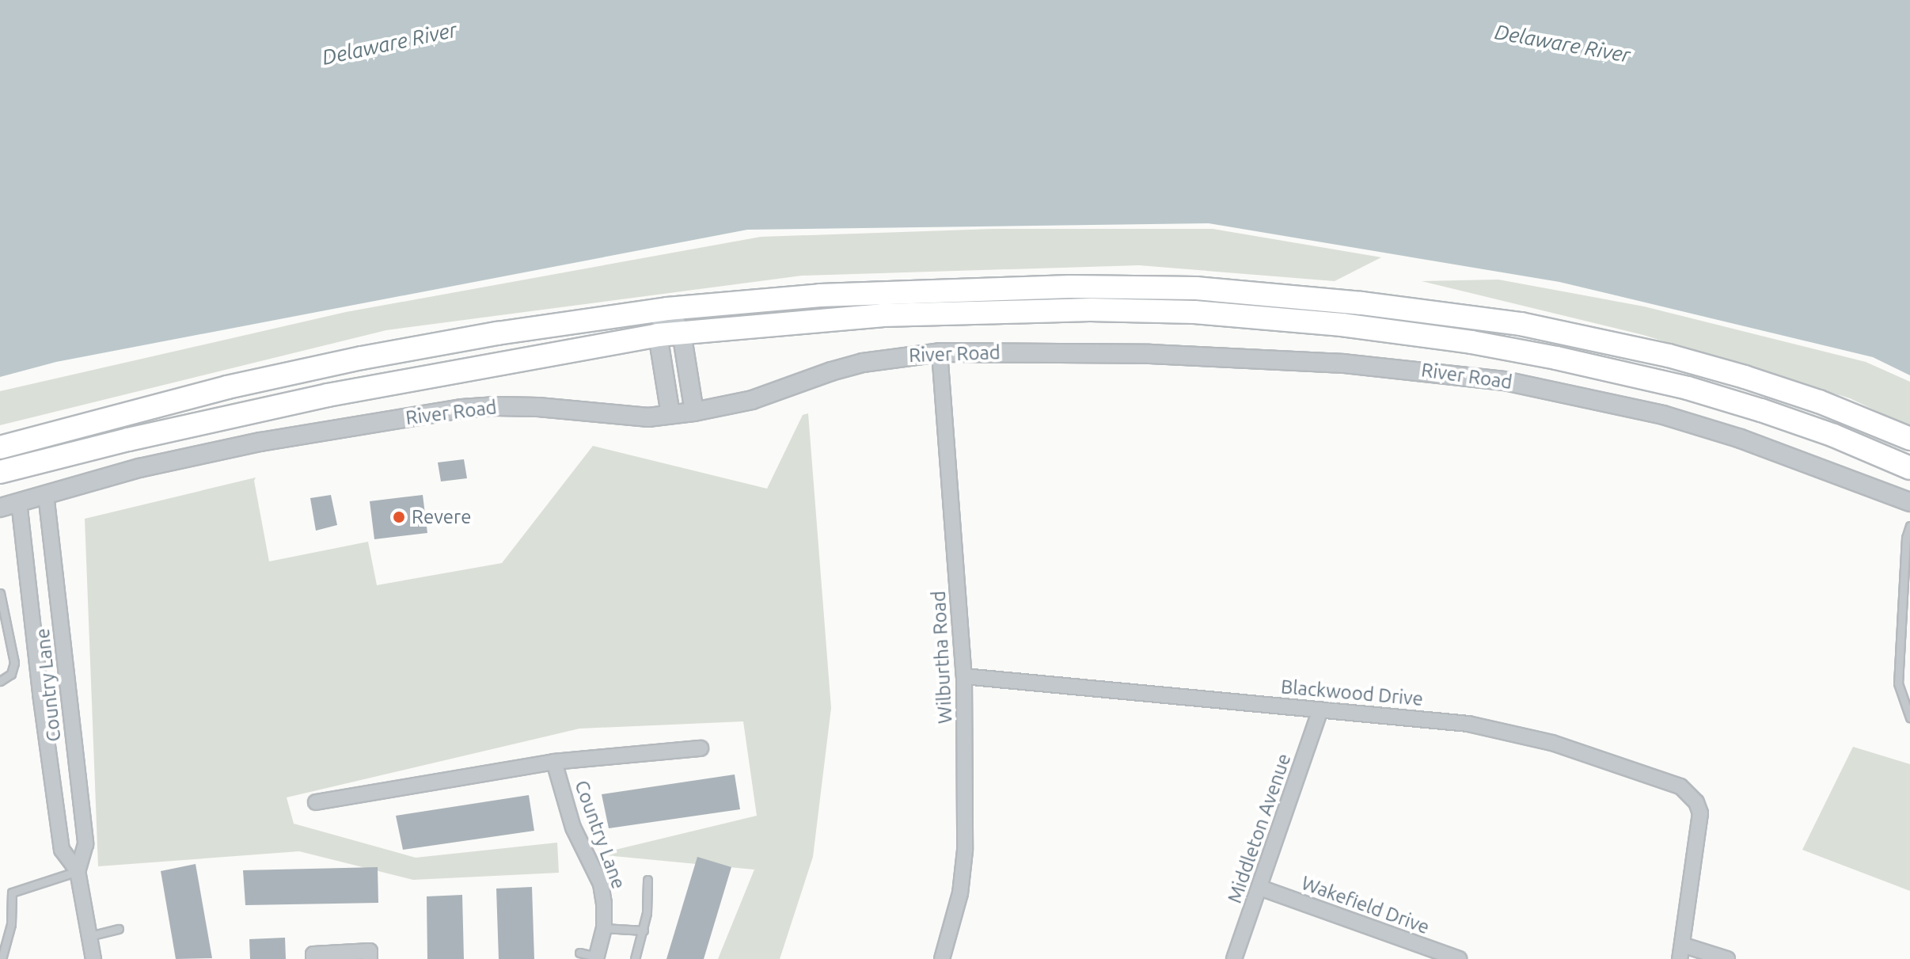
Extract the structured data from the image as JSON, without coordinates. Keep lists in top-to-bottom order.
{
  "streets": {
    "highway": ["River Road"],
    "street": [
      "Wilburtha Road",
      "Country Lane",
      "Blackwood Drive",
      "Middleton Avenue",
      "Wakefield Drive"
    ]
  },
  "crossings": [
    ["River Road", "Wilburtha Road"],
    ["River Road", "Country Lane"],
    ["Wilburtha Road", "Blackwood Drive"],
    ["Blackwood Drive", "Middleton Avenue"],
    ["Middleton Avenue", "Wakefield Drive"]
  ],
  "water": ["Delaware River"],
  "places": ["Revere"]
}
